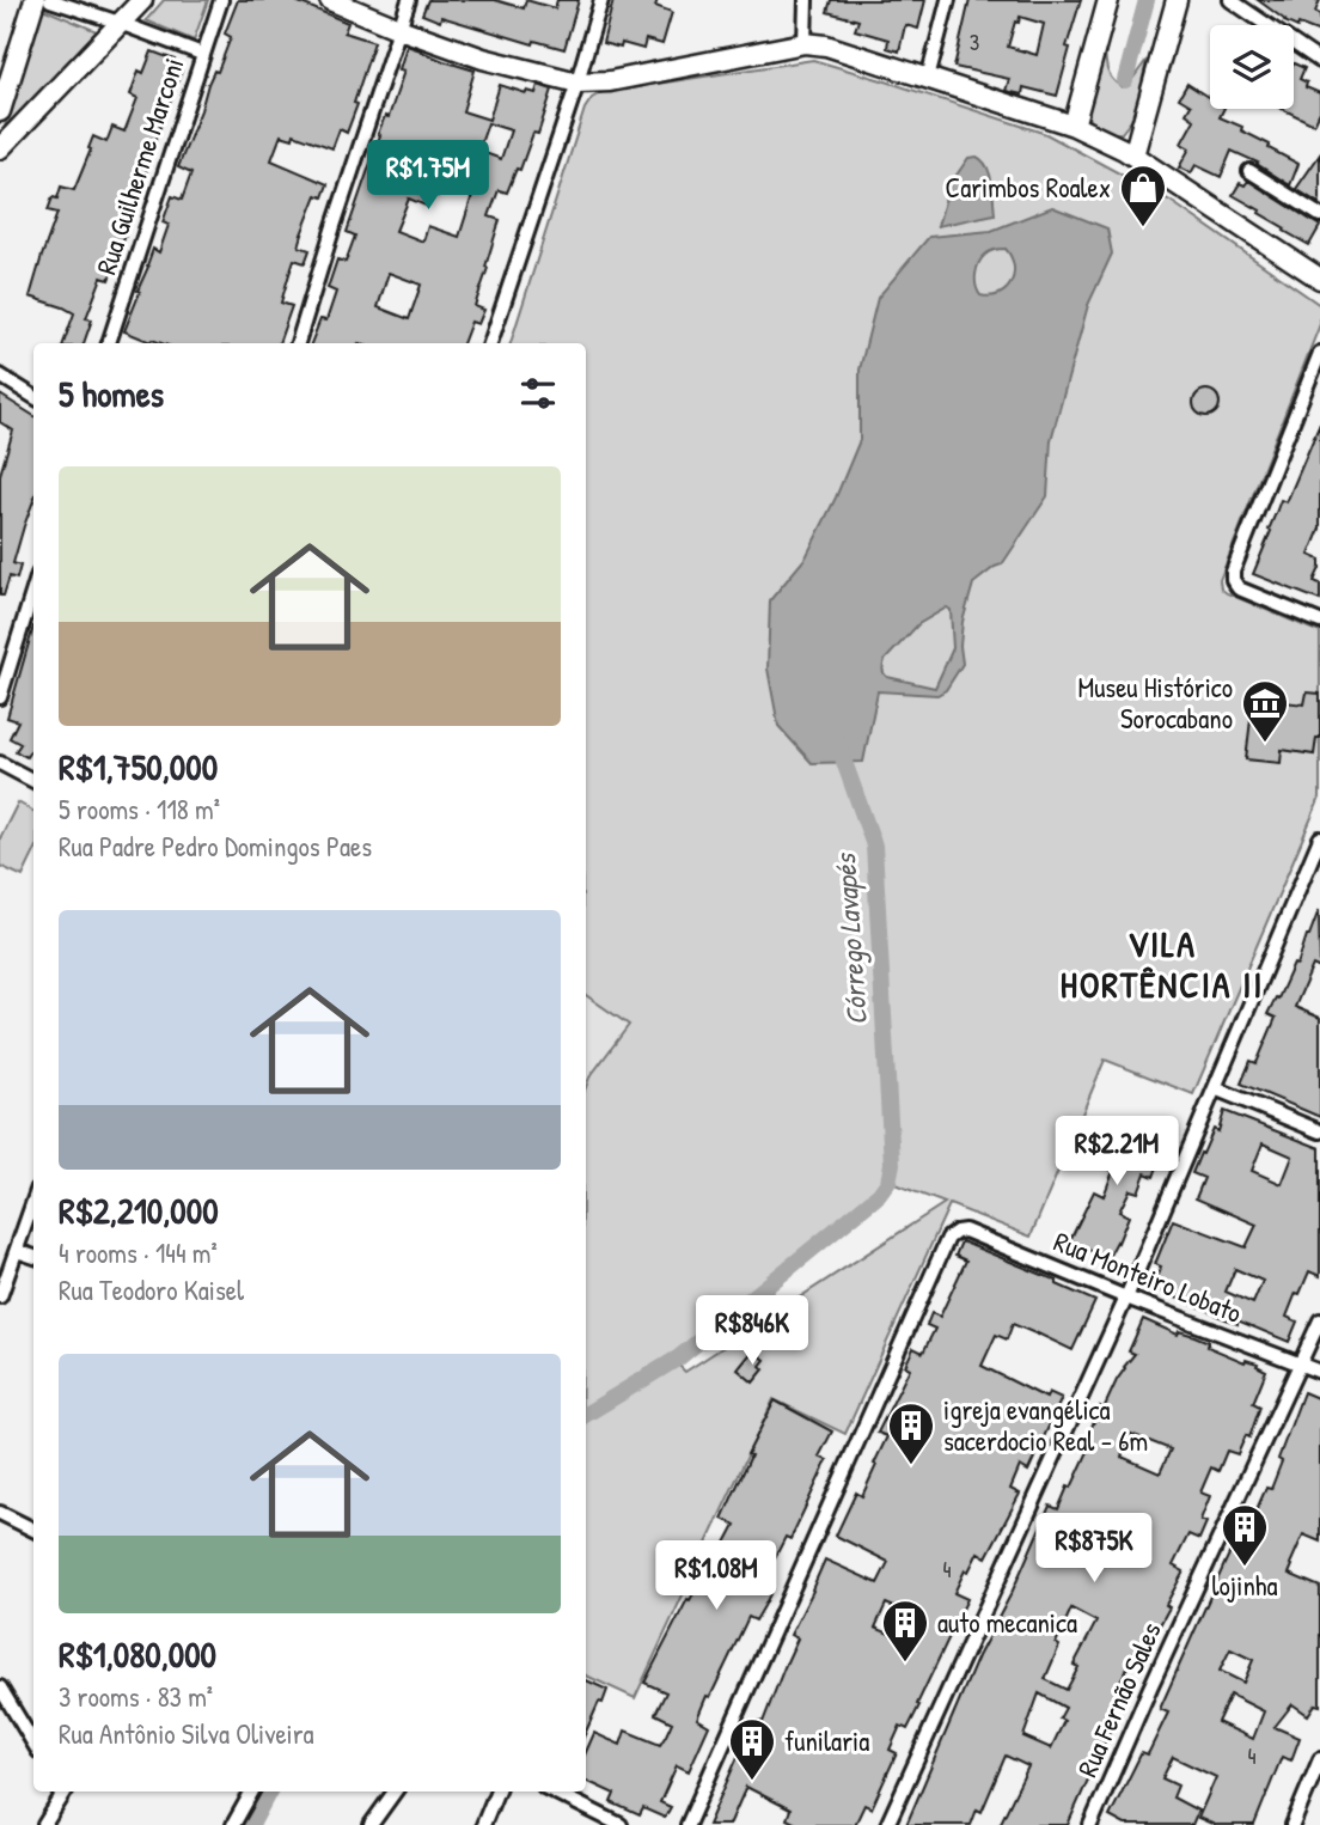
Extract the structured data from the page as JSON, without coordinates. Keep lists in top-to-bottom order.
{
  "streets": {
    "street": ["Rua Guilherme Marconi", "Rua Monteiro Lobato", "Rua Fernão Sales"]
  },
  "crossings": [
    ["Rua Monteiro Lobato", "Rua Fernão Sales"]
  ],
  "districts": ["VILA HORTÊNCIA II"],
  "water": ["Córrego Lavapés"],
  "places": {
    "shop": ["Carimbos Roalex"],
    "museum": ["Museu Histórico Sorocabano"],
    "building": [
      "igreja evangélica sacerdocio Real - 6m",
      "lojinha",
      "auto mecanica",
      "funilaria"
    ]
  },
  "house_numbers": ["3", "4", "4"],
  "page": {
    "price": [
      "R$1.75M",
      "R$2.21M",
      "R$846K",
      "R$875K",
      "R$1.08M"
    ],
    "heading": "5 homes",
    "list": [
      {
        "name": "R$1,750,000",
        "note": "5 rooms · 118 m² · Rua Padre Pedro Domingos Paes"
      },
      {
        "name": "R$2,210,000",
        "note": "4 rooms · 144 m² · Rua Teodoro Kaisel"
      },
      {
        "name": "R$1,080,000",
        "note": "3 rooms · 83 m² · Rua Antônio Silva Oliveira"
      }
    ]
  }
}
